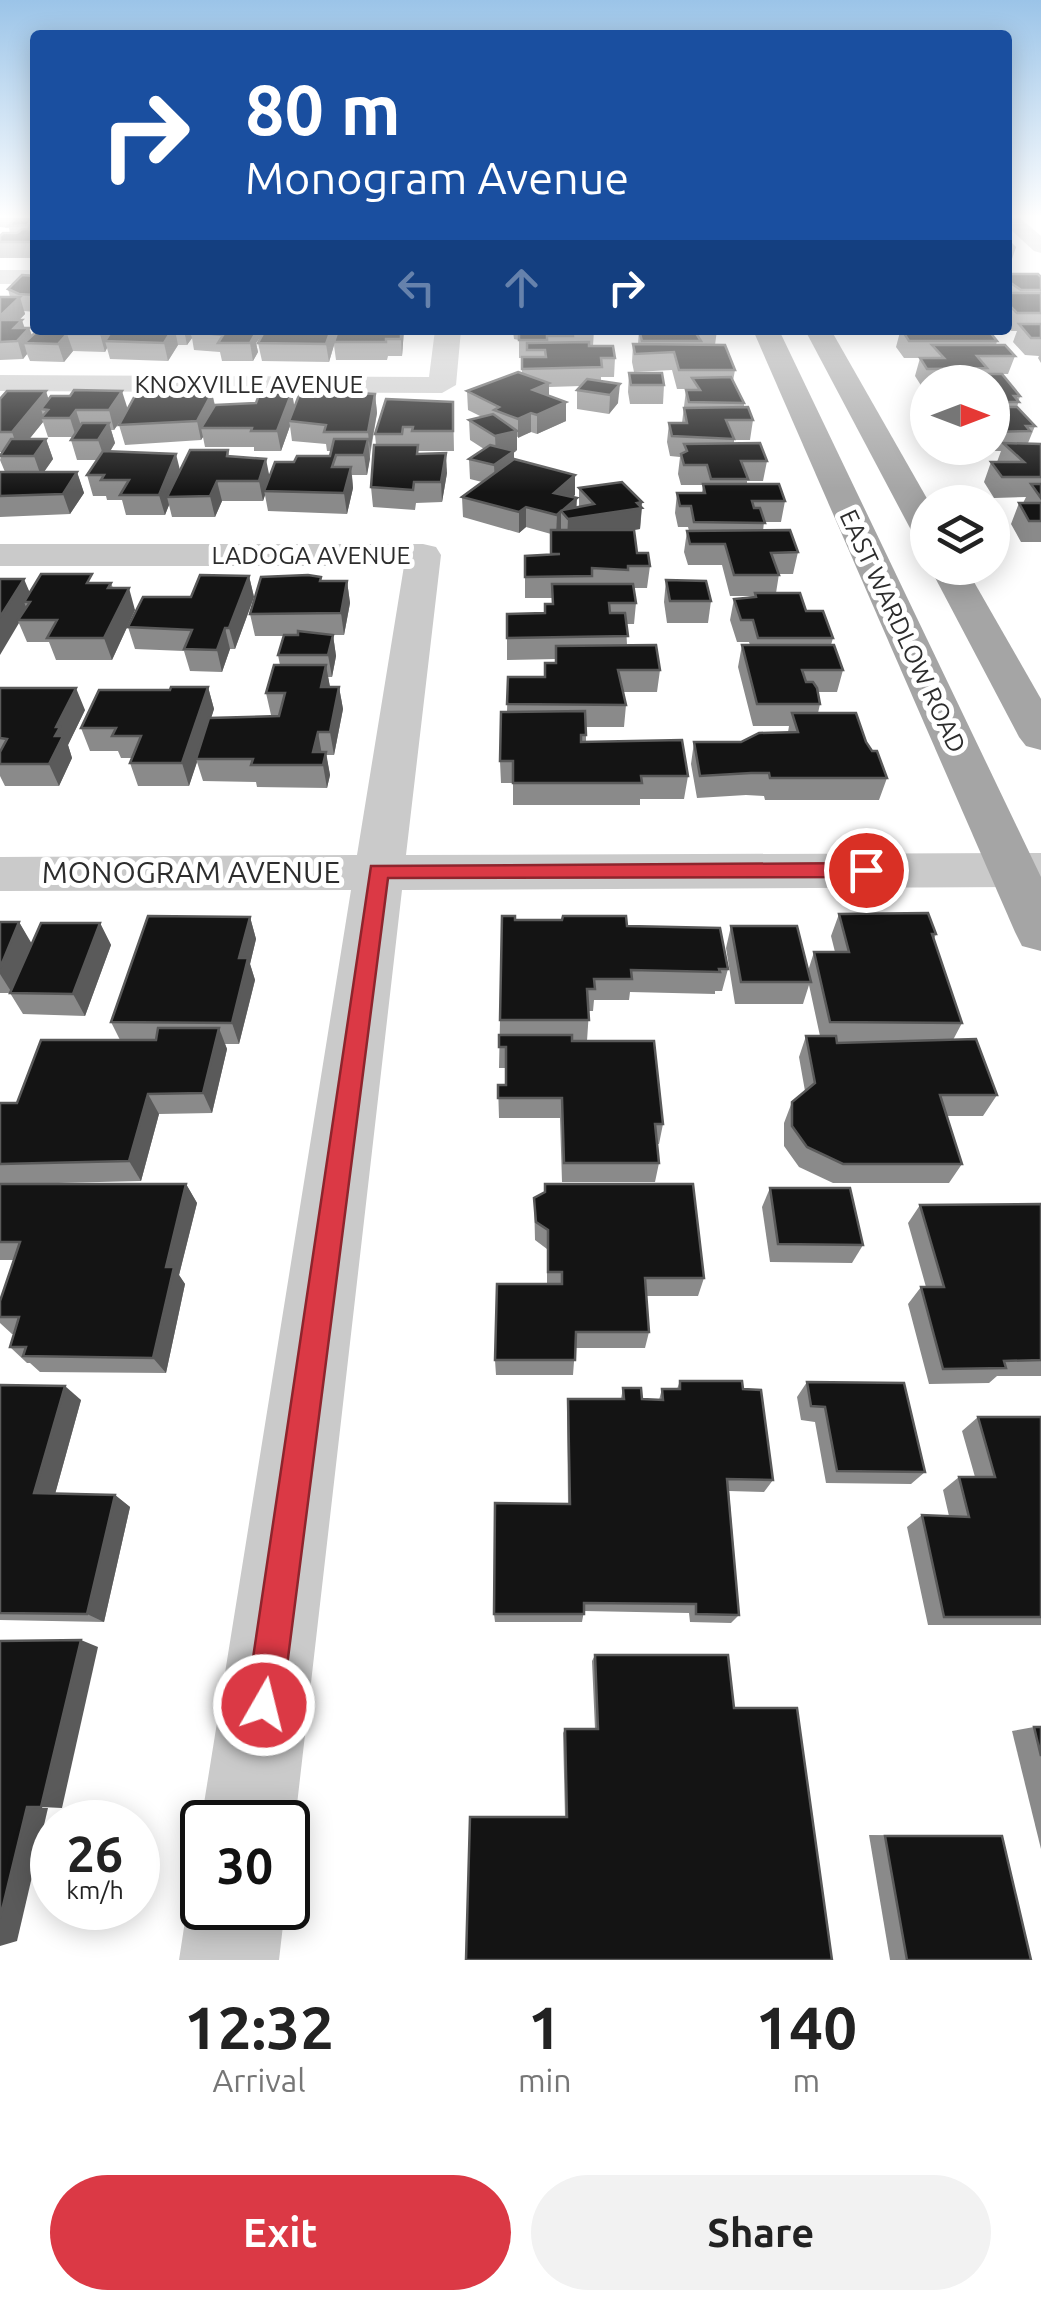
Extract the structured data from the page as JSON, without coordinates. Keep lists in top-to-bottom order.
{
  "streets": {
    "main road": ["EAST WARDLOW ROAD"],
    "street": ["KNOXVILLE AVENUE", "LADOGA AVENUE", "MONOGRAM AVENUE"]
  },
  "crossings": [
    ["LADOGA AVENUE", "MONOGRAM AVENUE"],
    ["EAST WARDLOW ROAD", "MONOGRAM AVENUE"]
  ],
  "north": "right",
  "page": {
    "turn": ["80 m", "Monogram Avenue"],
    "speed": "26 km/h",
    "limit": "30",
    "eta": [
      "12:32",
      "Arrival",
      "1",
      "min",
      "140",
      "m"
    ],
    "buttons": ["Exit", "Share"]
  }
}
